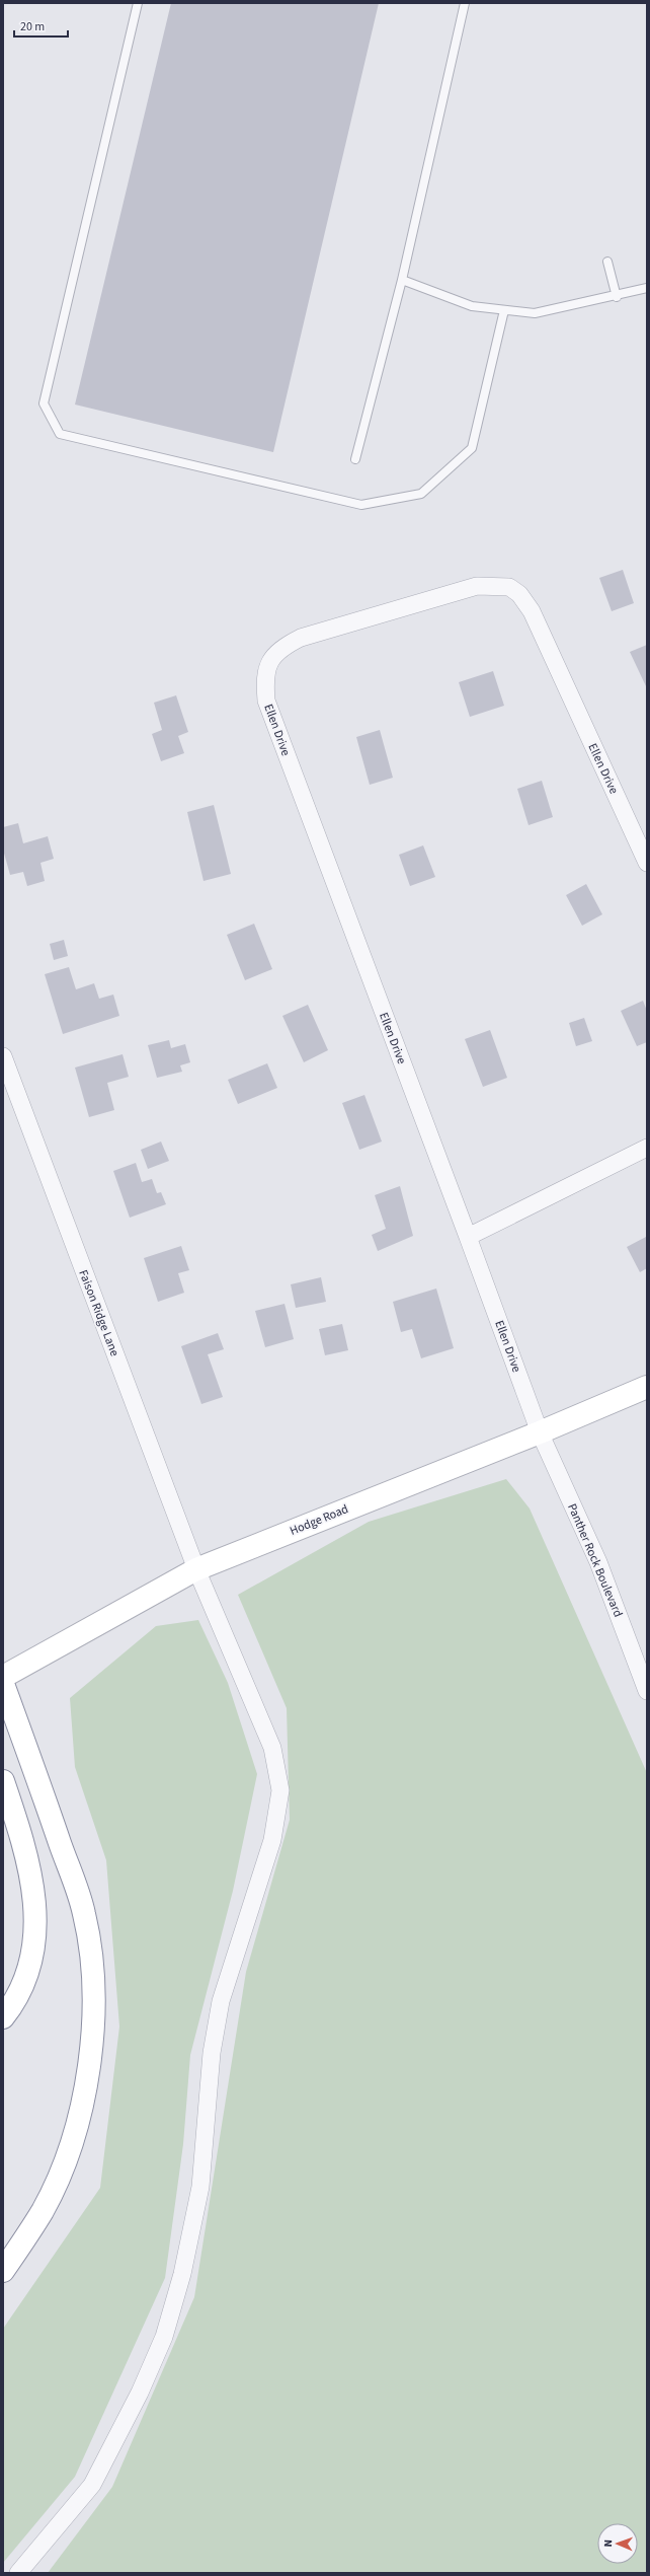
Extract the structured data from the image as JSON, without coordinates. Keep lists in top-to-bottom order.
{
  "streets": {
    "main road": ["Hodge Road"],
    "street": ["Ellen Drive", "Faison Ridge Lane", "Panther Rock Boulevard"]
  },
  "crossings": [
    ["Ellen Drive", "Hodge Road"],
    ["Ellen Drive", "Panther Rock Boulevard"],
    ["Faison Ridge Lane", "Hodge Road"],
    ["Hodge Road", "Panther Rock Boulevard"]
  ],
  "scale_bar": "20 m",
  "north": "left"
}
